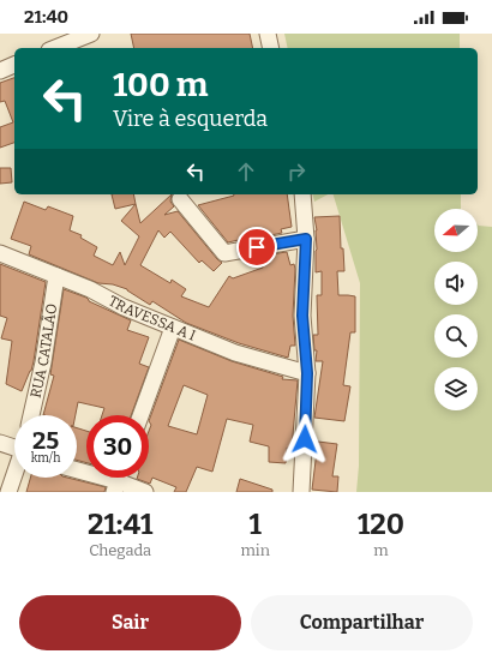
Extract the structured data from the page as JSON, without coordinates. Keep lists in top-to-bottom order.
{
  "streets": {
    "street": ["TRAVESSA A I", "RUA CATALÃO"]
  },
  "crossings": [
    ["TRAVESSA A I", "RUA CATALÃO"]
  ],
  "north": "left",
  "page": {
    "status": "21:40",
    "turn": ["100 m", "Vire à esquerda"],
    "speed": "25 km/h",
    "limit": "30",
    "eta": [
      "21:41",
      "Chegada",
      "1",
      "min",
      "120",
      "m"
    ],
    "buttons": ["Sair", "Compartilhar"]
  }
}
